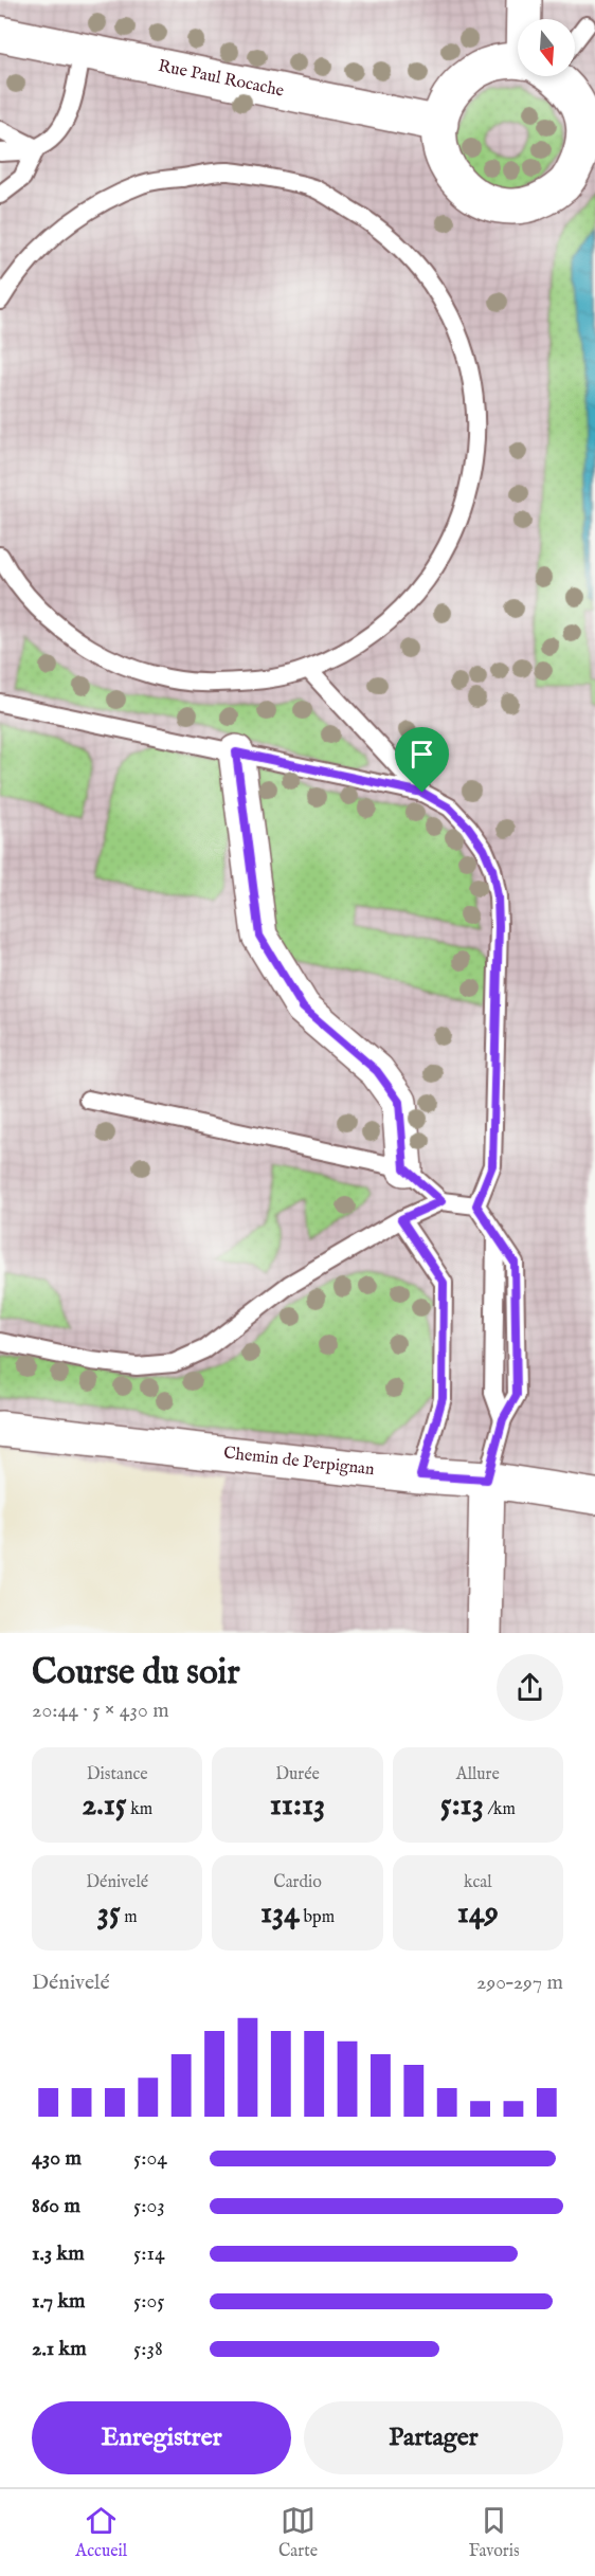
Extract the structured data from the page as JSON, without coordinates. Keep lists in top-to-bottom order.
{
  "streets": {
    "street": ["Rue Paul Rocache", "Chemin de Perpignan"]
  },
  "north": "bottom",
  "page": {
    "heading": ["Course du soir", "20:44 · 5 × 430 m"],
    "stats": [
      ["Distance", "2.15 km"],
      ["Durée", "11:13"],
      ["Allure", "5:13 /km"],
      ["Dénivelé", "35 m"],
      ["Cardio", "134 bpm"],
      ["kcal", "149"]
    ],
    "chart": ["Dénivelé", "290–297 m"],
    "list": [
      {
        "name": "430 m",
        "note": "5:04"
      },
      {
        "name": "860 m",
        "note": "5:03"
      },
      {
        "name": "1.3 km",
        "note": "5:14"
      },
      {
        "name": "1.7 km",
        "note": "5:05"
      },
      {
        "name": "2.1 km",
        "note": "5:38"
      }
    ],
    "buttons": ["Enregistrer", "Partager"],
    "tabs": ["Accueil", "Carte", "Favoris"]
  }
}
